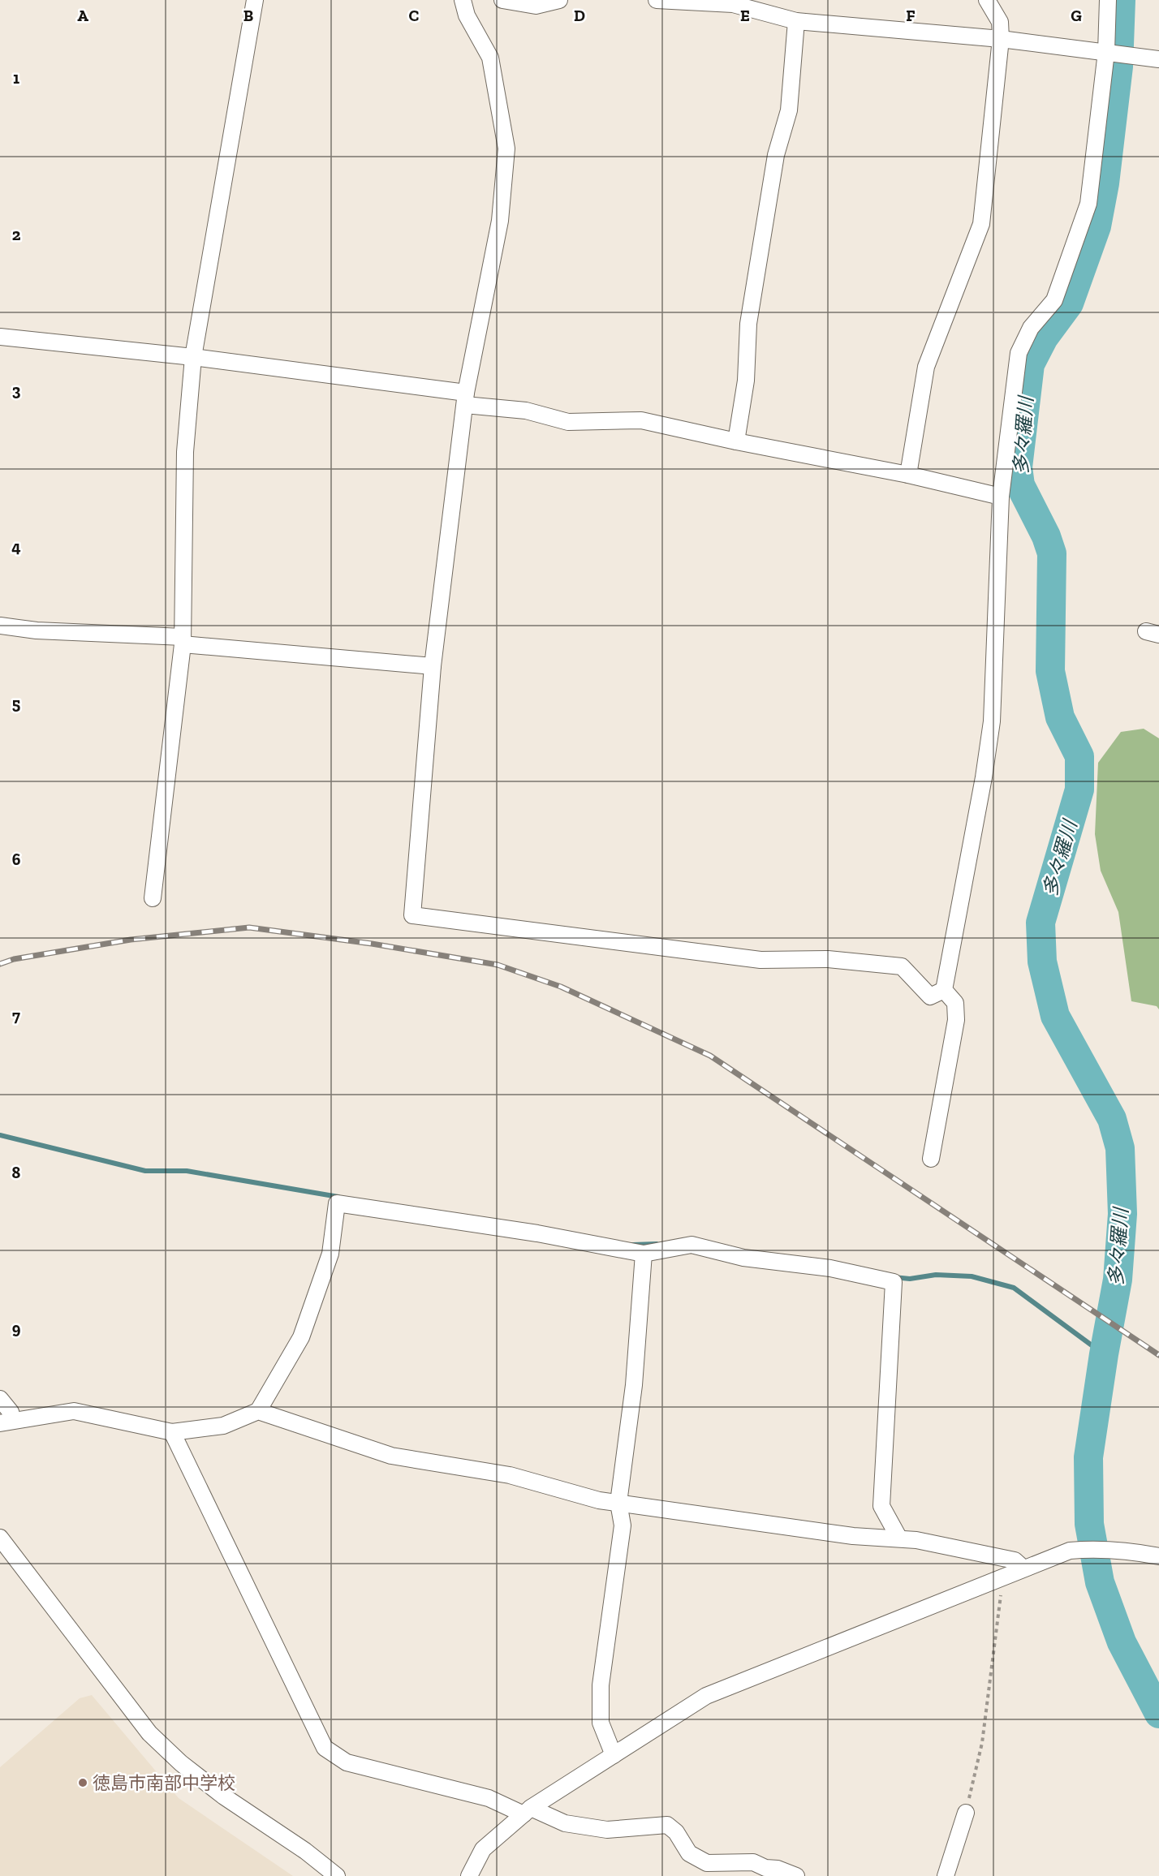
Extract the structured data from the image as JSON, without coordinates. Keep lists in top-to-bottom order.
{
  "water": ["多々羅川"],
  "places": ["徳島市南部中学校"],
  "grid": {
    "columns": [
      "A",
      "B",
      "C",
      "D",
      "E",
      "F",
      "G"
    ],
    "rows": [
      "1",
      "2",
      "3",
      "4",
      "5",
      "6",
      "7",
      "8",
      "9"
    ]
  }
}
